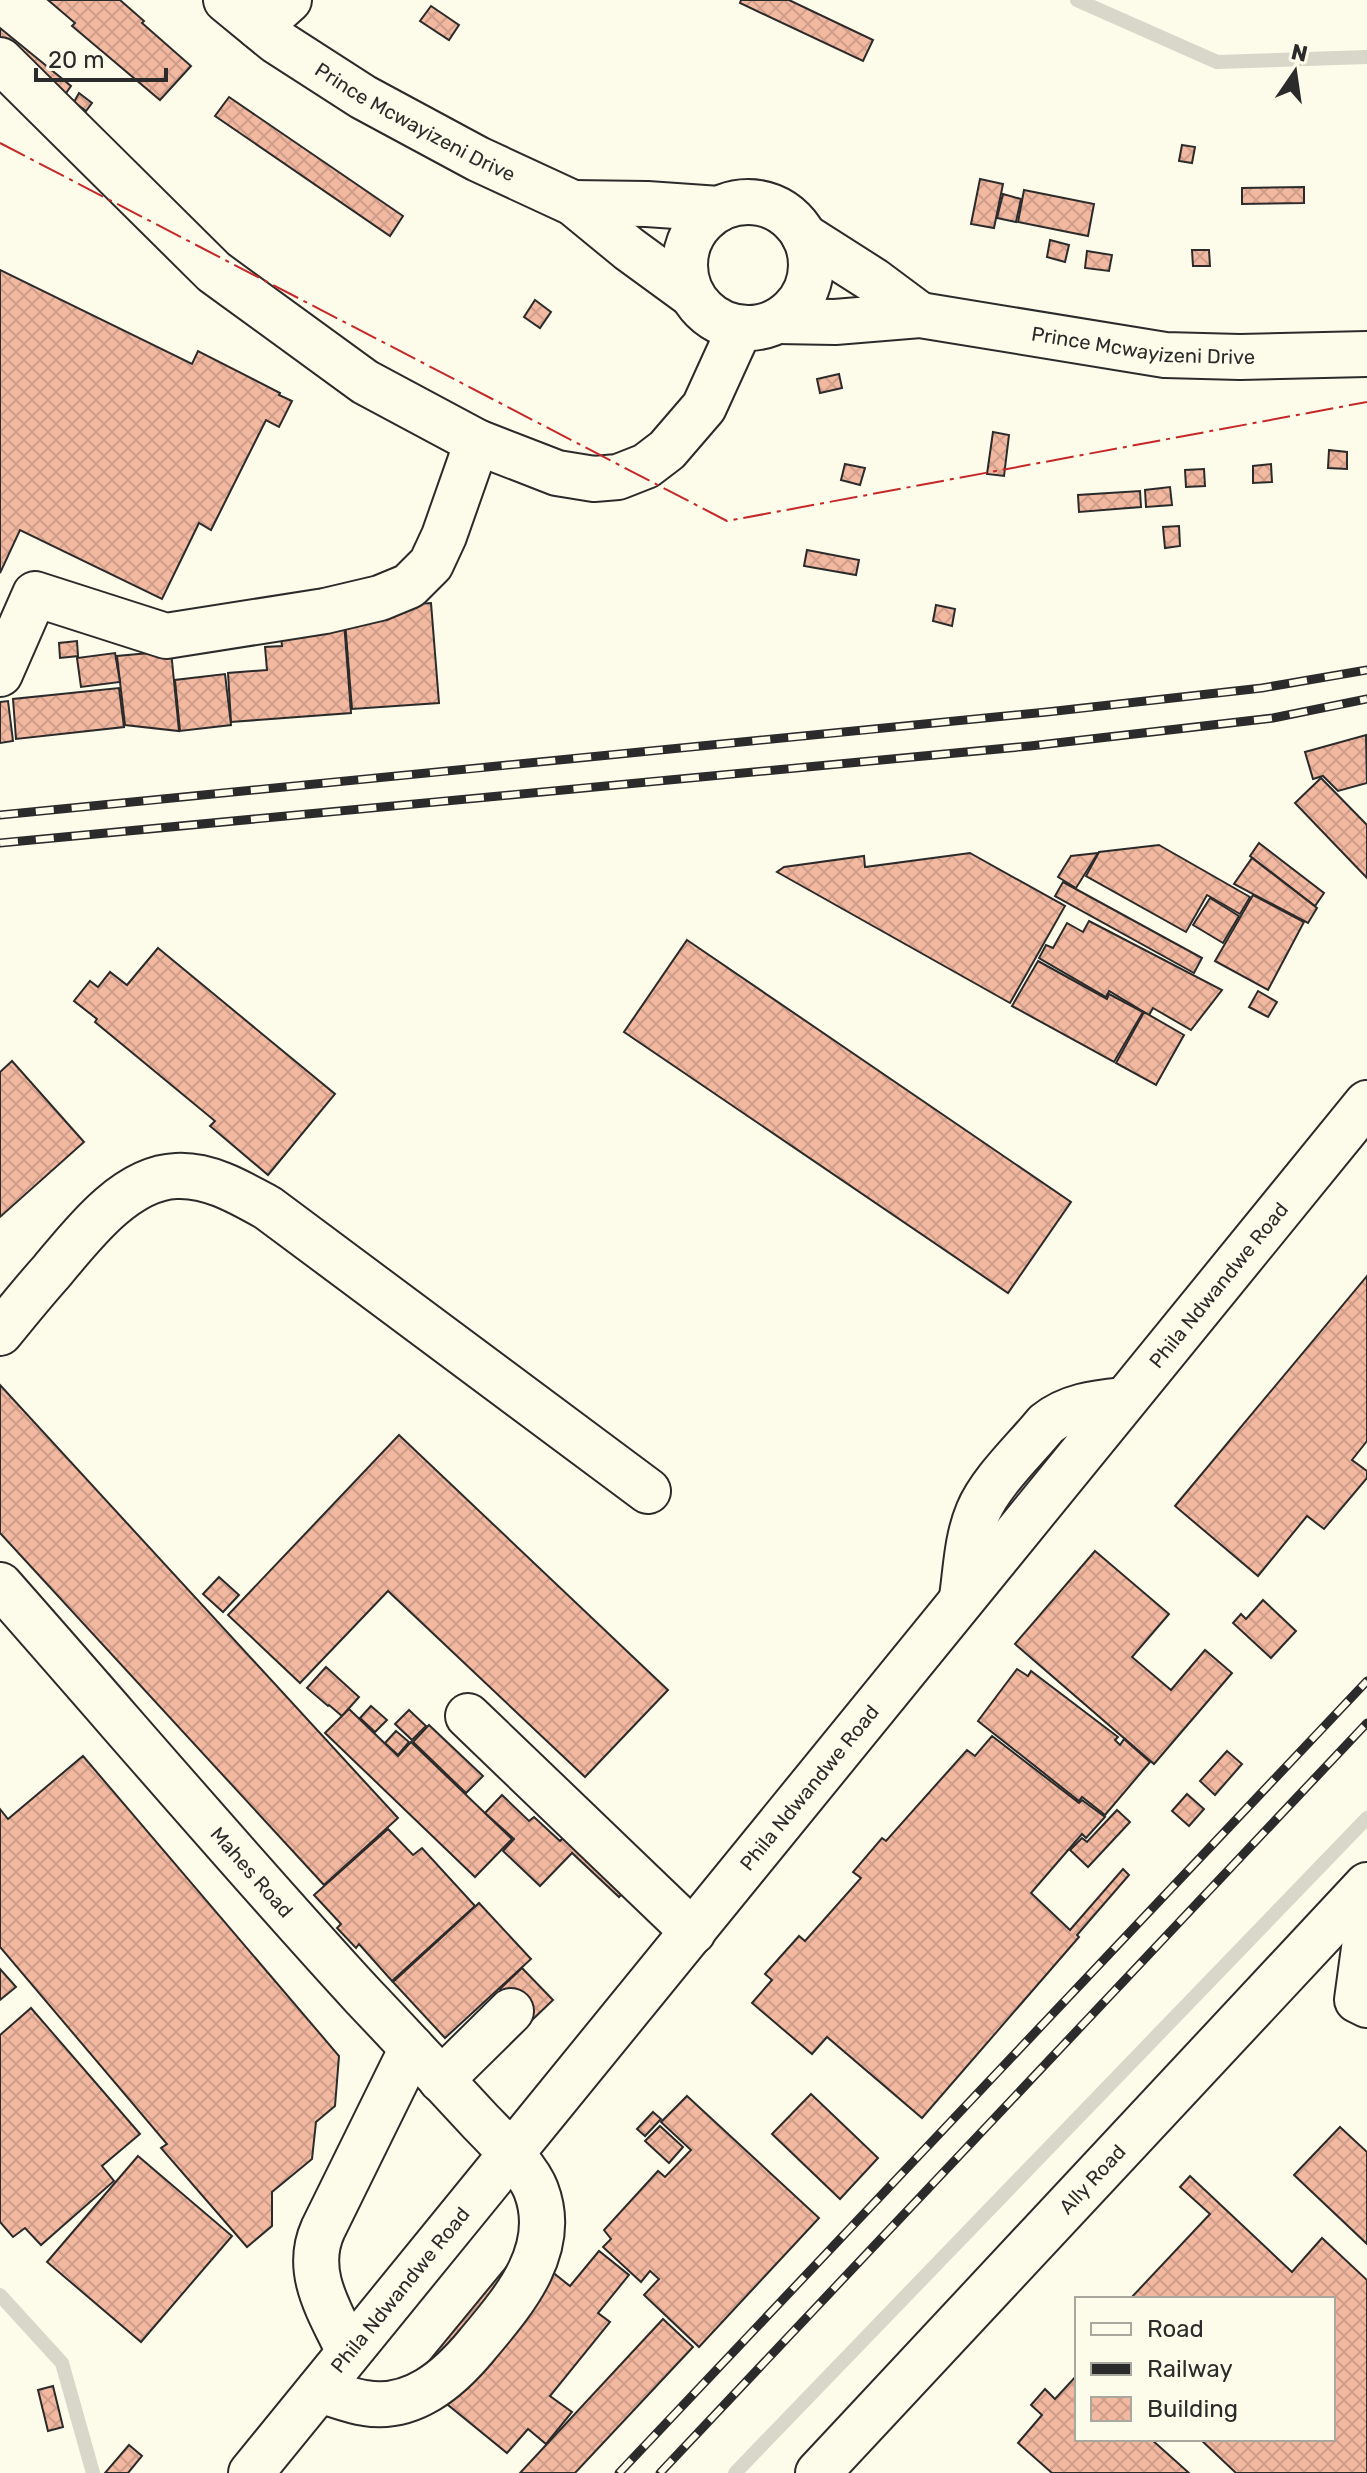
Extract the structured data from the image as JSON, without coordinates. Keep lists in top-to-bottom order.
{
  "streets": {
    "street": [
      "Prince Mcwayizeni Drive",
      "Phila Ndwandwe Road",
      "Mahes Road",
      "Ally Road"
    ]
  },
  "crossings": [
    ["Phila Ndwandwe Road", "Mahes Road"]
  ],
  "legend": ["Road", "Railway", "Building"],
  "scale_bar": "20 m",
  "north": "top"
}
